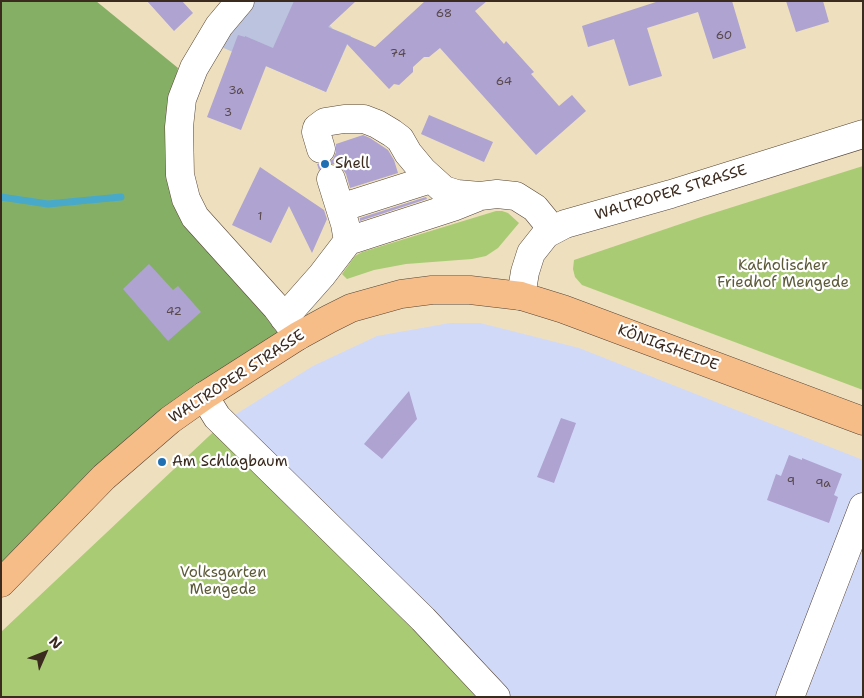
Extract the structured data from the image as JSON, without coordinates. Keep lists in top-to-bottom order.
{
  "streets": {
    "main road": ["WALTROPER STRASSE", "KÖNIGSHEIDE"]
  },
  "crossings": [
    ["WALTROPER STRASSE", "KÖNIGSHEIDE"]
  ],
  "parks": ["Katholischer Friedhof Mengede", "Volksgarten Mengede"],
  "places": ["Shell", "Am Schlagbaum"],
  "house_numbers": [
    "68",
    "60",
    "74",
    "64",
    "3a",
    "3",
    "1",
    "42",
    "9",
    "9a"
  ],
  "north": "top right"
}
